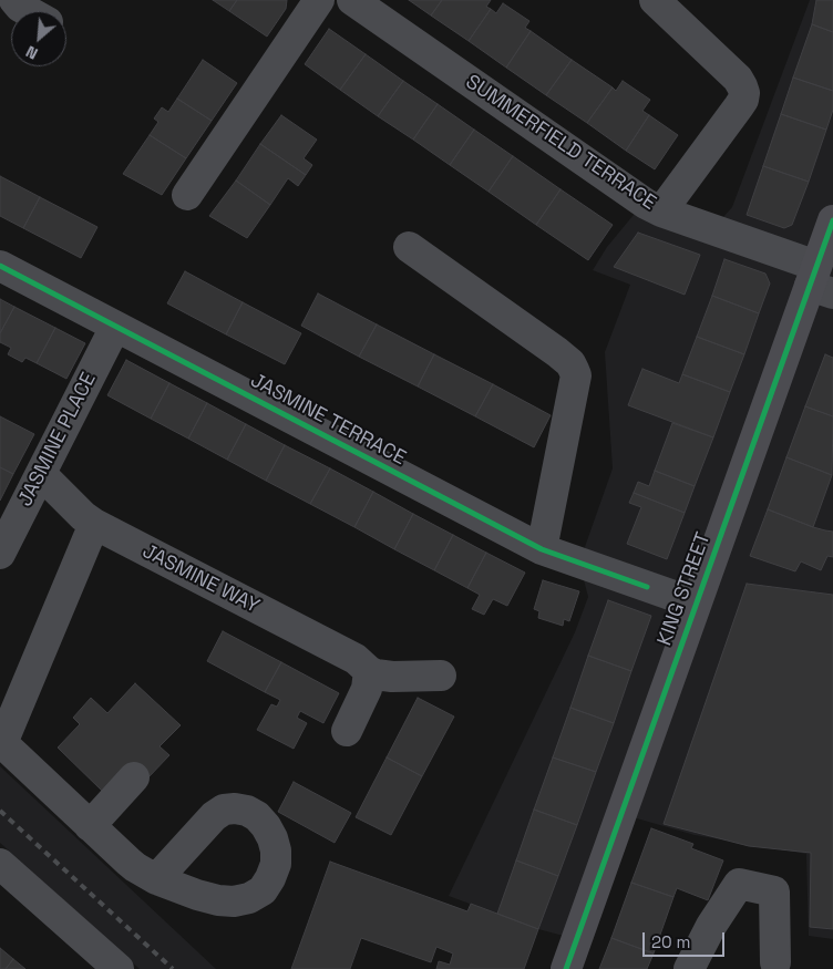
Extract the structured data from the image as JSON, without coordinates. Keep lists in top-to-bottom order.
{
  "streets": {
    "main road": ["KING STREET"],
    "street": [
      "SUMMERFIELD TERRACE",
      "JASMINE TERRACE",
      "JASMINE PLACE",
      "JASMINE WAY"
    ]
  },
  "crossings": [
    ["SUMMERFIELD TERRACE", "KING STREET"],
    ["JASMINE TERRACE", "JASMINE PLACE"],
    ["JASMINE TERRACE", "KING STREET"],
    ["JASMINE PLACE", "JASMINE WAY"]
  ],
  "scale_bar": "20 m",
  "north": "bottom left"
}
